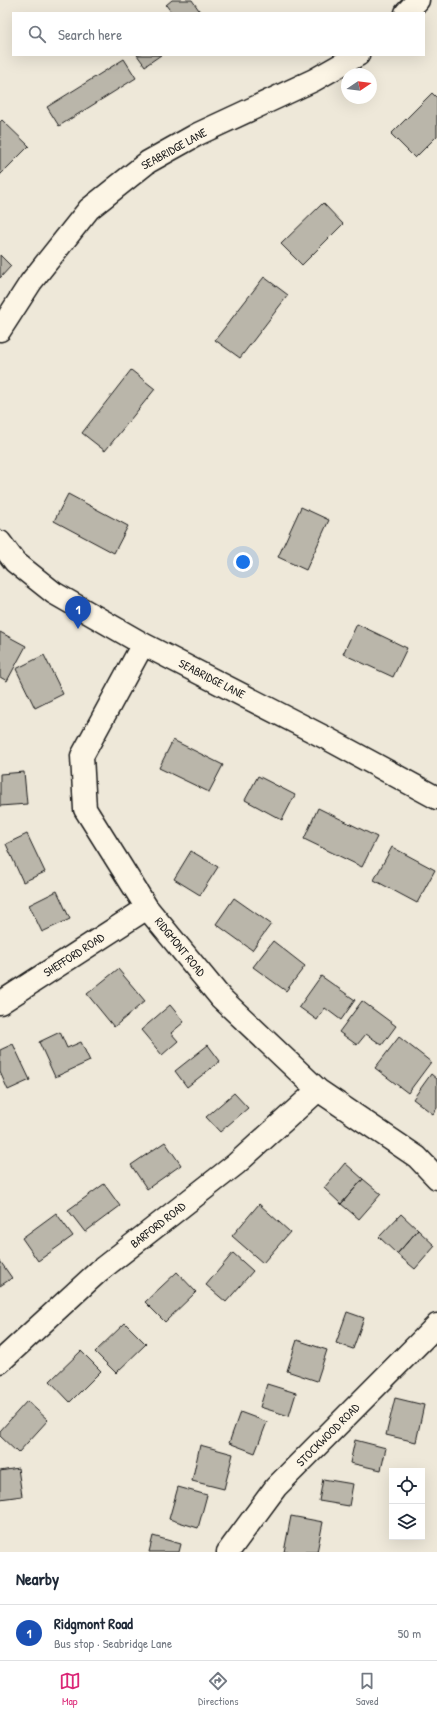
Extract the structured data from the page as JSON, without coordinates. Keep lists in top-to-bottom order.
{
  "streets": {
    "street": [
      "SEABRIDGE LANE",
      "RIDGMONT ROAD",
      "SHEFFORD ROAD",
      "BARFORD ROAD",
      "STOCKWOOD ROAD"
    ]
  },
  "crossings": [
    ["SEABRIDGE LANE", "RIDGMONT ROAD"],
    ["RIDGMONT ROAD", "SHEFFORD ROAD"],
    ["RIDGMONT ROAD", "BARFORD ROAD"]
  ],
  "north": "right",
  "page": {
    "search": "Search here",
    "pins": "1",
    "heading": "Nearby",
    "list": [
      {
        "mark": "1",
        "name": "Ridgmont Road",
        "note": "Bus stop · Seabridge Lane",
        "value": "50 m"
      }
    ],
    "nav": ["Map", "Directions", "Saved"]
  }
}
